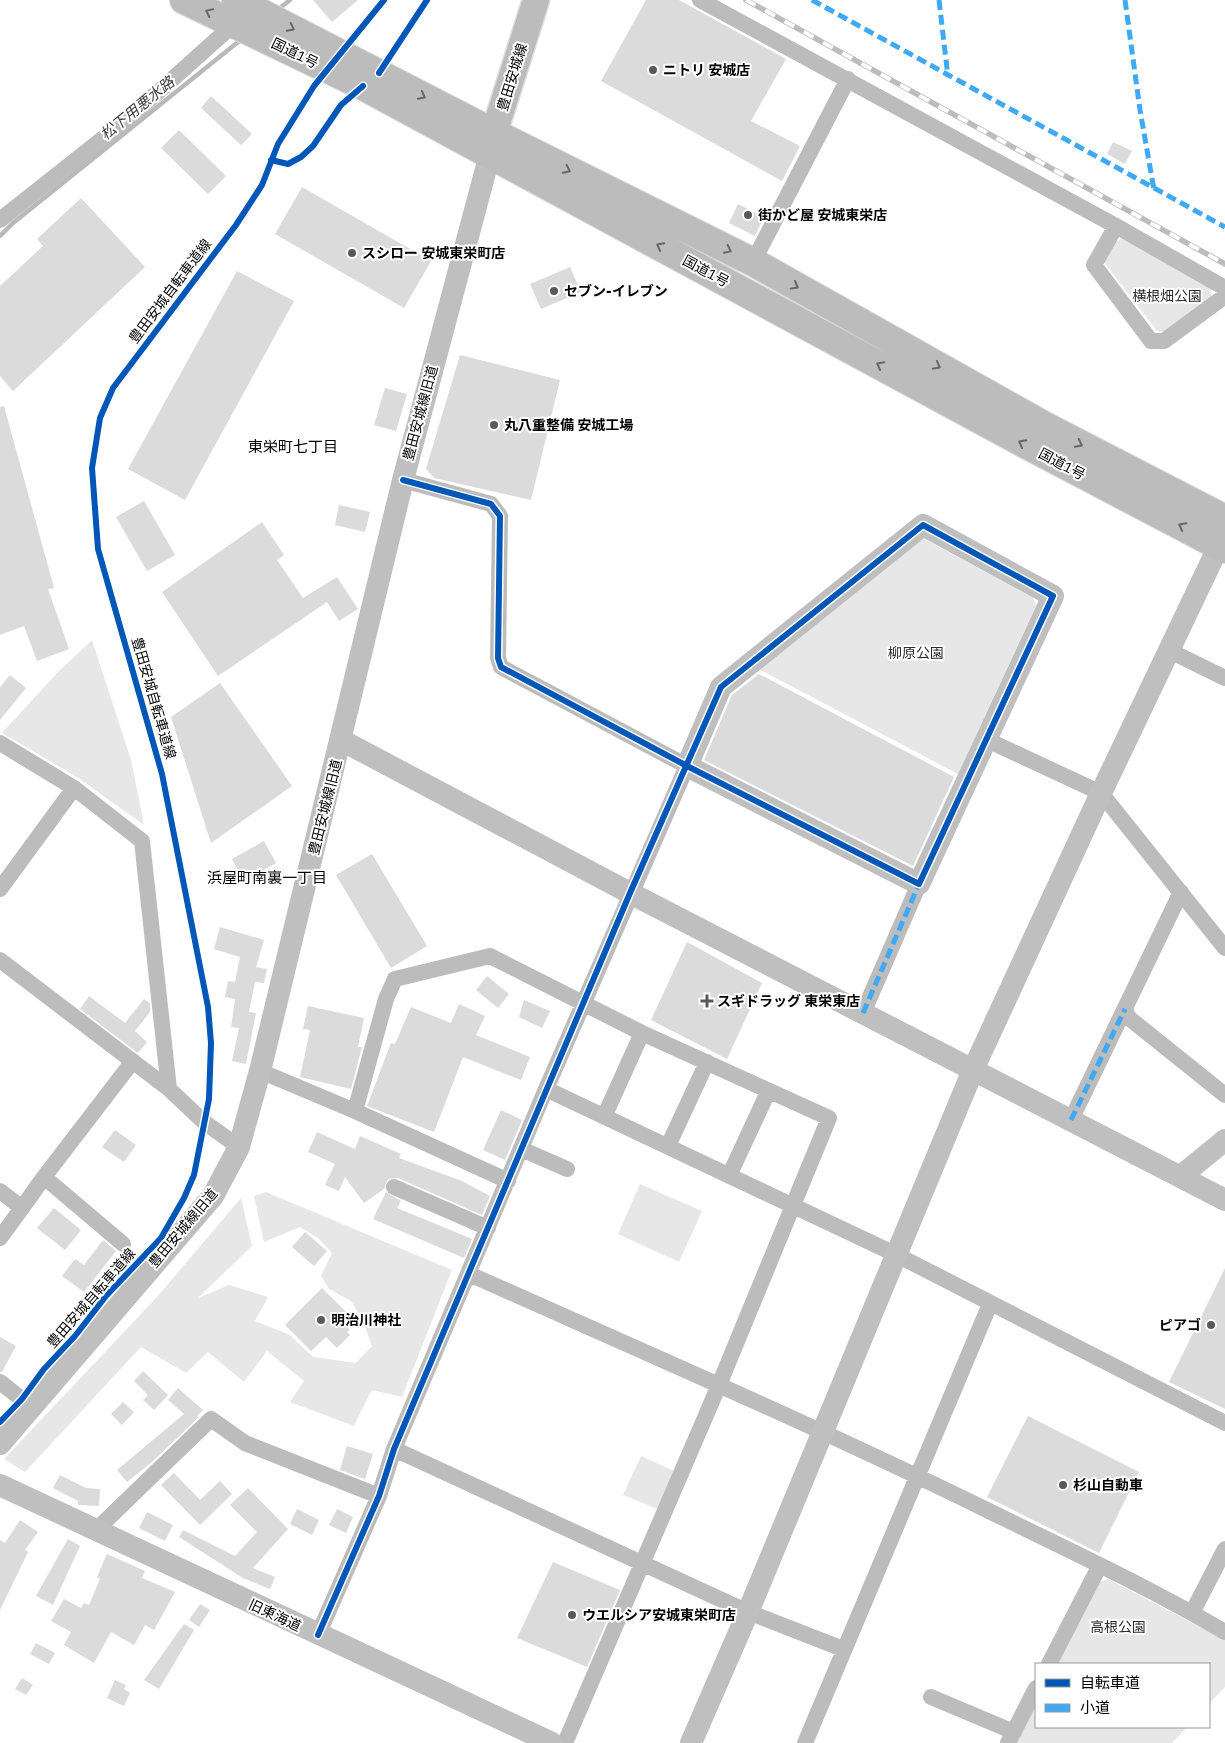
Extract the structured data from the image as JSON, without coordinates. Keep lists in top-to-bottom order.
{
  "streets": {
    "highway": ["国道1号"],
    "main road": ["豊田安城線"],
    "street": ["豊田安城線旧道", "旧東海道"],
    "cycle path": ["豊田安城自転車道線"]
  },
  "crossings": [
    ["国道1号", "豊田安城線"],
    ["国道1号", "豊田安城線旧道"],
    ["豊田安城線", "豊田安城線旧道"]
  ],
  "districts": ["東栄町七丁目", "浜屋町南裏一丁目"],
  "water": ["松下用悪水路"],
  "parks": ["横根畑公園", "柳原公園", "高根公園"],
  "places": {
    "other": [
      "ニトリ 安城店",
      "街かど屋 安城東栄店",
      "スシロー 安城東栄町店",
      "セブン-イレブン",
      "丸八重整備 安城工場",
      "明治川神社",
      "ピアゴ",
      "杉山自動車",
      "ウエルシア安城東栄町店"
    ],
    "health": ["スギドラッグ 東栄東店"]
  },
  "legend": ["自転車道", "小道"]
}
